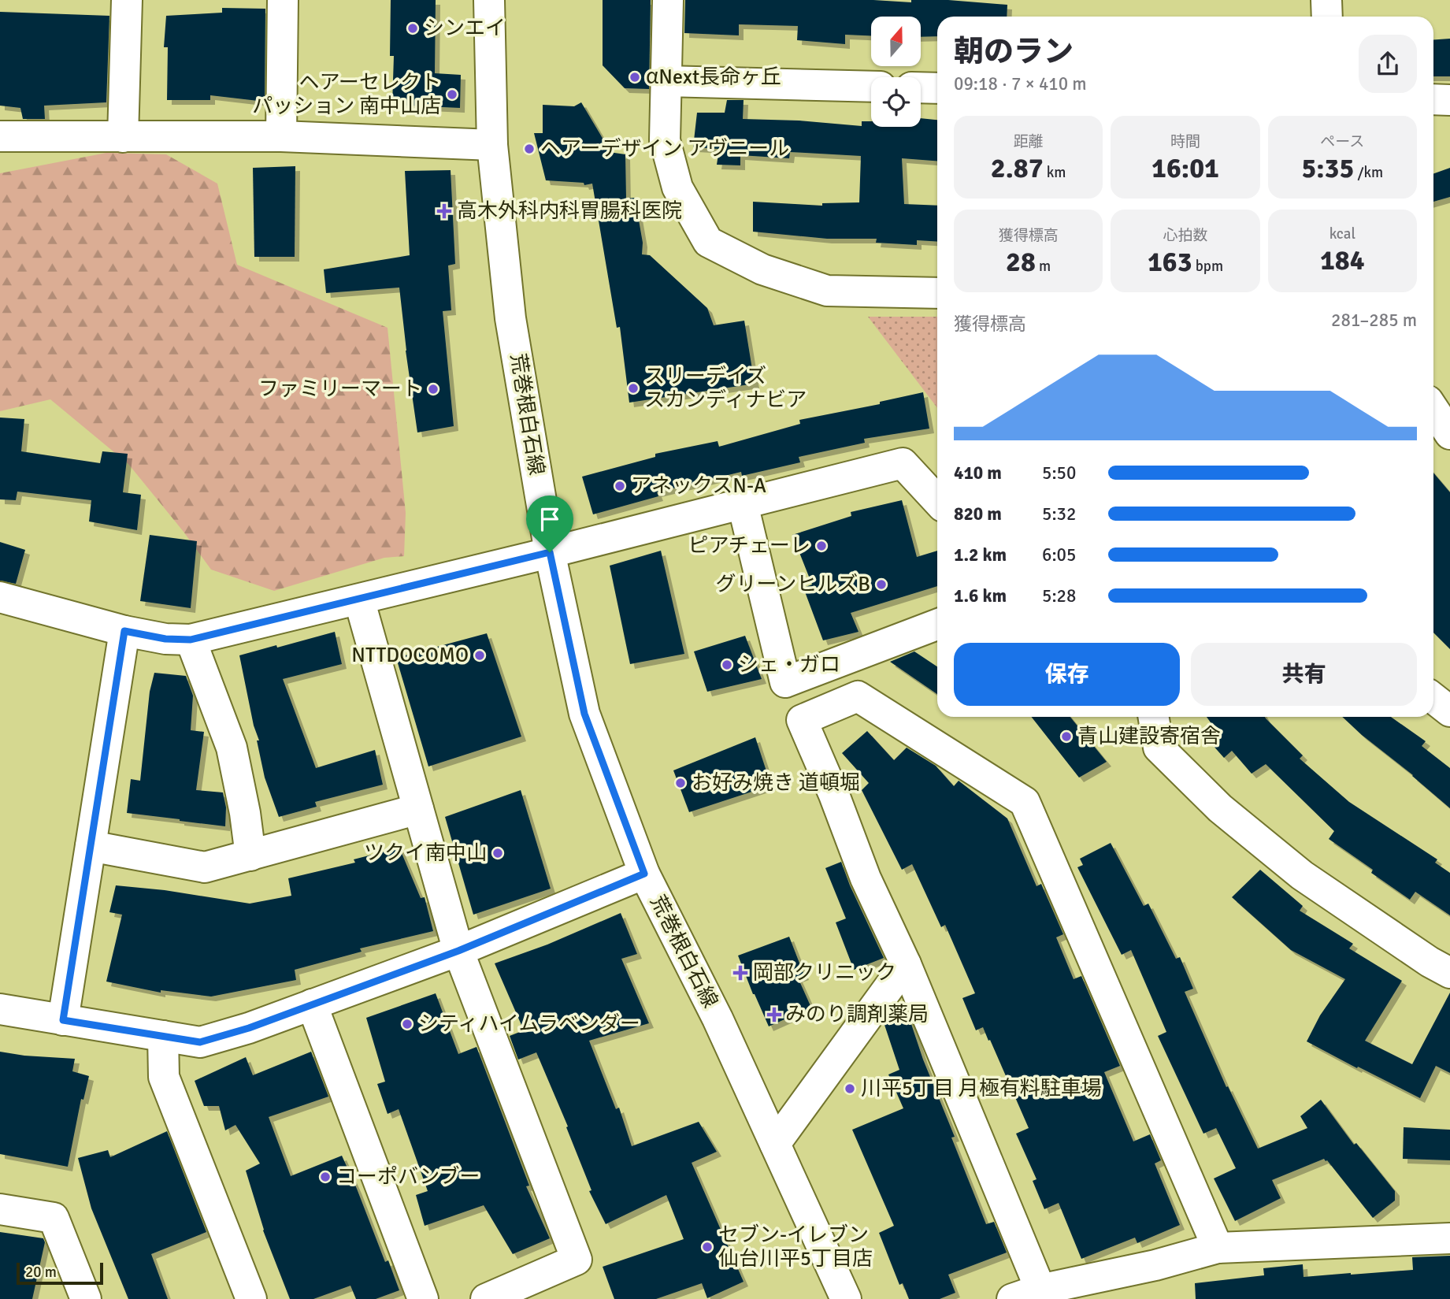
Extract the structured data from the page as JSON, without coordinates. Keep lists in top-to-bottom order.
{
  "streets": {
    "street": ["荒巻根白石線"]
  },
  "places": {
    "other": [
      "シンエイ",
      "αNext長命ヶ丘",
      "ヘアーセレクト パッション 南中山店",
      "ヘアーデザイン アヴニール",
      "スリーデイズ スカンディナビア",
      "ファミリーマート",
      "アネックスN-A",
      "ピアチェーレ",
      "グリーンヒルズB",
      "NTTDOCOMO",
      "シェ・ガロ",
      "青山建設寄宿舎",
      "お好み焼き 道頓堀",
      "ツクイ南中山",
      "シティハイムラベンダー",
      "川平5丁目 月極有料駐車場",
      "コーポバンブー",
      "セブン-イレブン 仙台川平5丁目店"
    ],
    "health": ["高木外科内科胃腸科医院", "岡部クリニック", "みのり調剤薬局"]
  },
  "scale_bar": "20 m",
  "north": "top",
  "page": {
    "heading": ["朝のラン", "09:18 · 7 × 410 m"],
    "stats": [
      ["距離", "2.87 km"],
      ["時間", "16:01"],
      ["ペース", "5:35 /km"],
      ["獲得標高", "28 m"],
      ["心拍数", "163 bpm"],
      ["kcal", "184"]
    ],
    "chart": ["獲得標高", "281–285 m"],
    "list": [
      {
        "name": "410 m",
        "note": "5:50"
      },
      {
        "name": "820 m",
        "note": "5:32"
      },
      {
        "name": "1.2 km",
        "note": "6:05"
      },
      {
        "name": "1.6 km",
        "note": "5:28"
      }
    ],
    "buttons": ["保存", "共有"],
    "scale": "20 m"
  }
}
